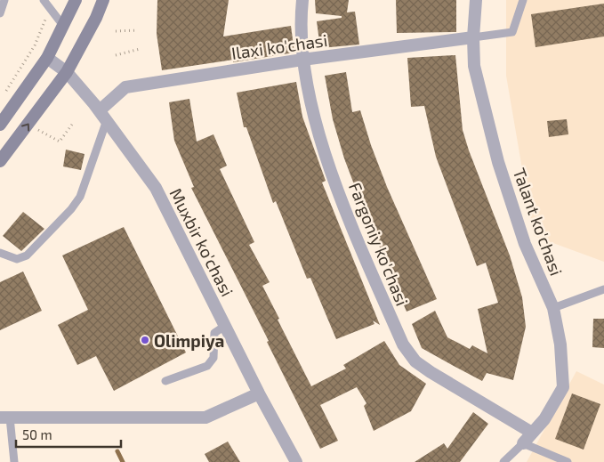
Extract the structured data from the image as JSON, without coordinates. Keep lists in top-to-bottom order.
{
  "streets": {
    "street": [
      "Ilaxi ko'chasi",
      "Talant ko'chasi",
      "Muxbir ko'chasi",
      "Fargoniy ko'chasi"
    ]
  },
  "crossings": [
    ["Ilaxi ko'chasi", "Talant ko'chasi"],
    ["Ilaxi ko'chasi", "Muxbir ko'chasi"],
    ["Ilaxi ko'chasi", "Fargoniy ko'chasi"],
    ["Talant ko'chasi", "Fargoniy ko'chasi"]
  ],
  "places": ["Olimpiya"],
  "scale_bar": "50 m"
}
